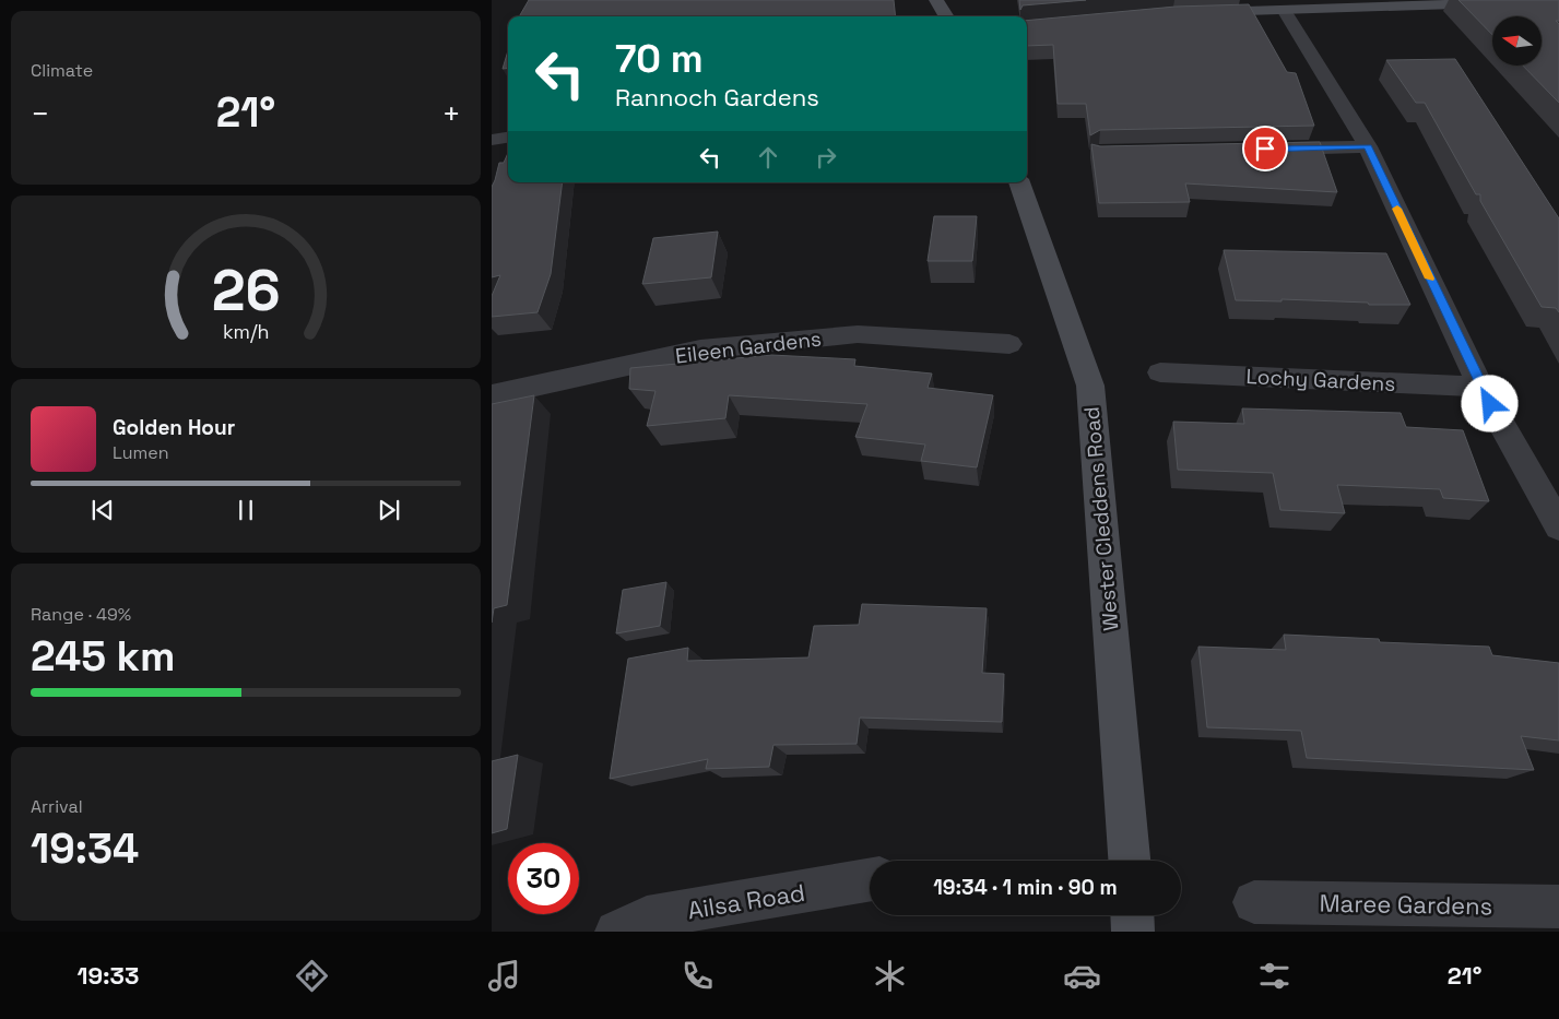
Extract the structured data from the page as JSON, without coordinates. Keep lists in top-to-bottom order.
{
  "streets": {
    "street": [
      "Eileen Gardens",
      "Lochy Gardens",
      "Wester Cleddens Road",
      "Ailsa Road",
      "Maree Gardens"
    ]
  },
  "north": "left",
  "page": {
    "tile": [
      "Climate",
      ["Range · 49%", "245 km"],
      ["Arrival", "19:34"]
    ],
    "turn": ["70 m", "Rannoch Gardens"],
    "heat": ["−", "21°", "+"],
    "song": ["Golden Hour", "Lumen"],
    "limit": "30",
    "trip": "19:34 · 1 min · 90 m",
    "tabs": ["19:33", "21°"],
    "gauge": ["26", "km/h"]
  }
}
